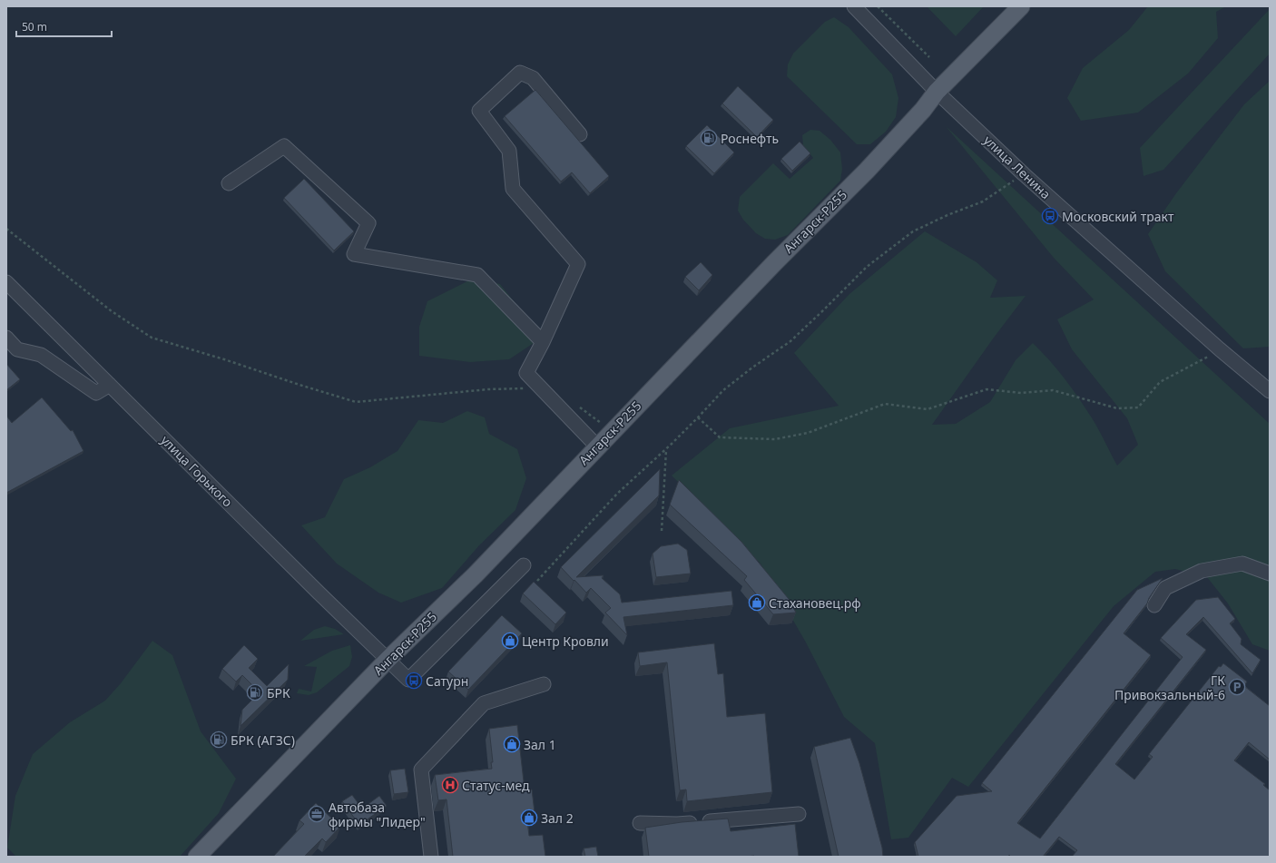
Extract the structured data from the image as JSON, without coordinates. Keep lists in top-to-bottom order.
{
  "streets": {
    "main road": ["Ангарск-Р255"],
    "street": ["улица Ленина", "улица Горького"]
  },
  "crossings": [
    ["улица Ленина", "Ангарск-Р255"],
    ["Ангарск-Р255", "улица Горького"]
  ],
  "places": {
    "fuel station": ["Роснефть", "БРК", "БРК (АГЗС)"],
    "bus stop": ["Московский тракт", "Сатурн"],
    "shop": [
      "Стахановец.рф",
      "Центр Кровли",
      "Зал 1",
      "Зал 2"
    ],
    "parking": ["ГК Привокзальный-6"],
    "hospital": ["Статус-мед"],
    "office": ["Автобаза фирмы \"Лидер\""]
  },
  "scale_bar": "50 m"
}
